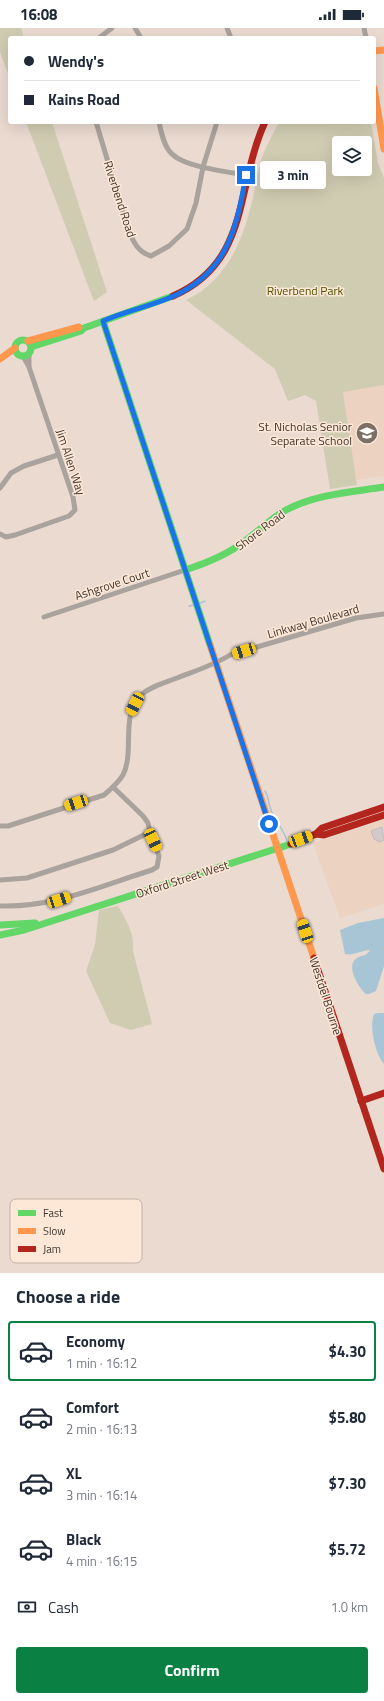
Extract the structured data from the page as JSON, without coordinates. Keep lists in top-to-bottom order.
{
  "streets": {
    "street": [
      "Riverbend Road",
      "Jim Allen Way",
      "Shore Road",
      "Ashgrove Court",
      "Linkway Boulevard",
      "Oxford Street West",
      "Westdel Bourne"
    ]
  },
  "crossings": [
    ["Shore Road", "Ashgrove Court"],
    ["Shore Road", "Westdel Bourne"],
    ["Ashgrove Court", "Westdel Bourne"],
    ["Linkway Boulevard", "Westdel Bourne"],
    ["Oxford Street West", "Westdel Bourne"]
  ],
  "parks": ["Riverbend Park"],
  "places": {
    "school or university": ["St. Nicholas Senior Separate School"]
  },
  "legend": ["Fast", "Slow", "Jam"],
  "page": {
    "status": "16:08",
    "banner": ["Wendy's", "Kains Road"],
    "bubble": "3 min",
    "heading": "Choose a ride",
    "list": [
      {
        "name": "Economy",
        "note": "1 min · 16:12",
        "value": "$4.30"
      },
      {
        "name": "Comfort",
        "note": "2 min · 16:13",
        "value": "$5.80"
      },
      {
        "name": "XL",
        "note": "3 min · 16:14",
        "value": "$7.30"
      },
      {
        "name": "Black",
        "note": "4 min · 16:15",
        "value": "$5.72"
      }
    ],
    "pay": ["Cash", "1.0 km"],
    "buttons": "Confirm"
  }
}
